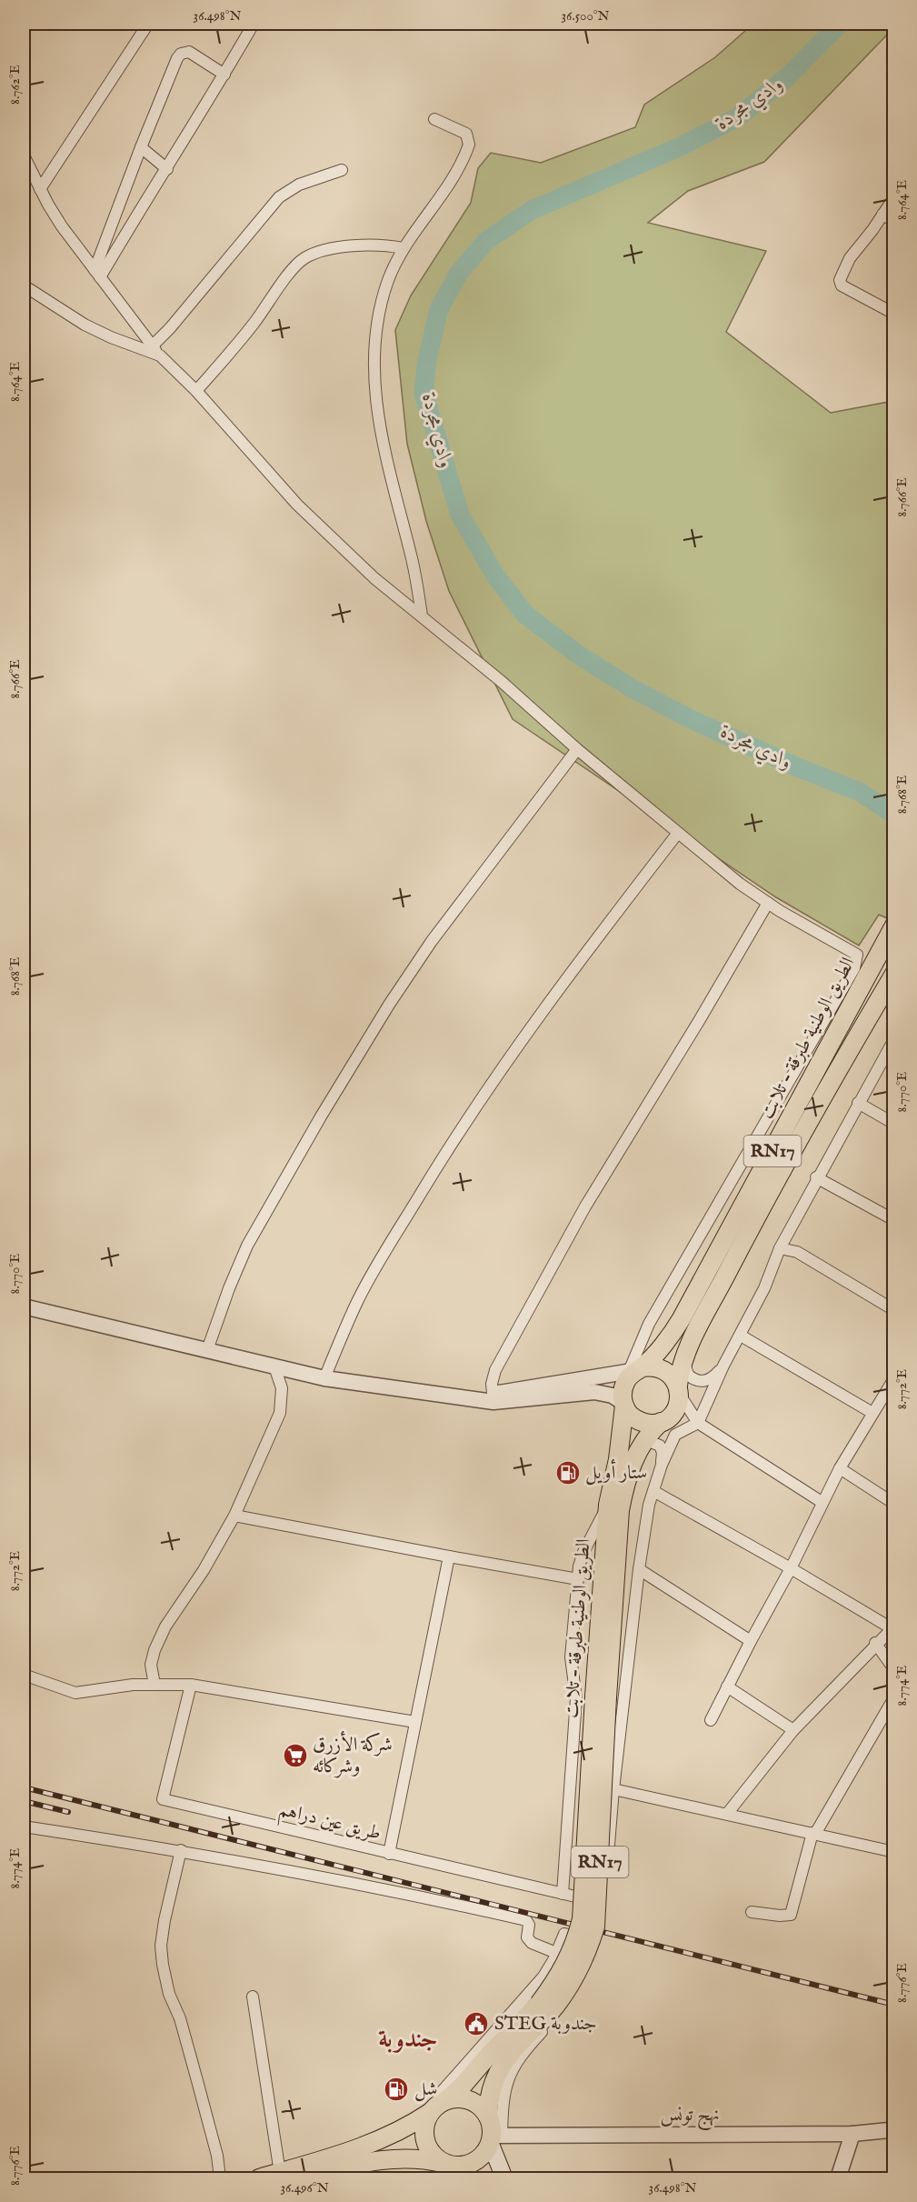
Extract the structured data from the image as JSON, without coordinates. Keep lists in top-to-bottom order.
{
  "streets": {
    "main road": ["الطريق الوطنية طبرقة - تلابت", "RN17"],
    "street": ["طريق عين دراهم", "نهج تونس"]
  },
  "crossings": [
    ["الطريق الوطنية طبرقة - تلابت", "RN17"],
    ["الطريق الوطنية طبرقة - تلابت", "نهج تونس"],
    ["RN17", "نهج تونس"]
  ],
  "districts": ["جندوبة"],
  "water": ["وادي مجردة"],
  "places": {
    "fuel station": ["ستار أويل", "شل"],
    "supermarket": ["شركة الأزرق وشركائه"],
    "public building": ["STEG جندوبة"]
  },
  "coordinates": [
    "36.498°N",
    "36.500°N",
    "8.762°E",
    "8.764°E",
    "8.766°E",
    "8.768°E",
    "8.770°E",
    "8.772°E",
    "8.774°E",
    "8.776°E",
    "36.496°N"
  ]
}
